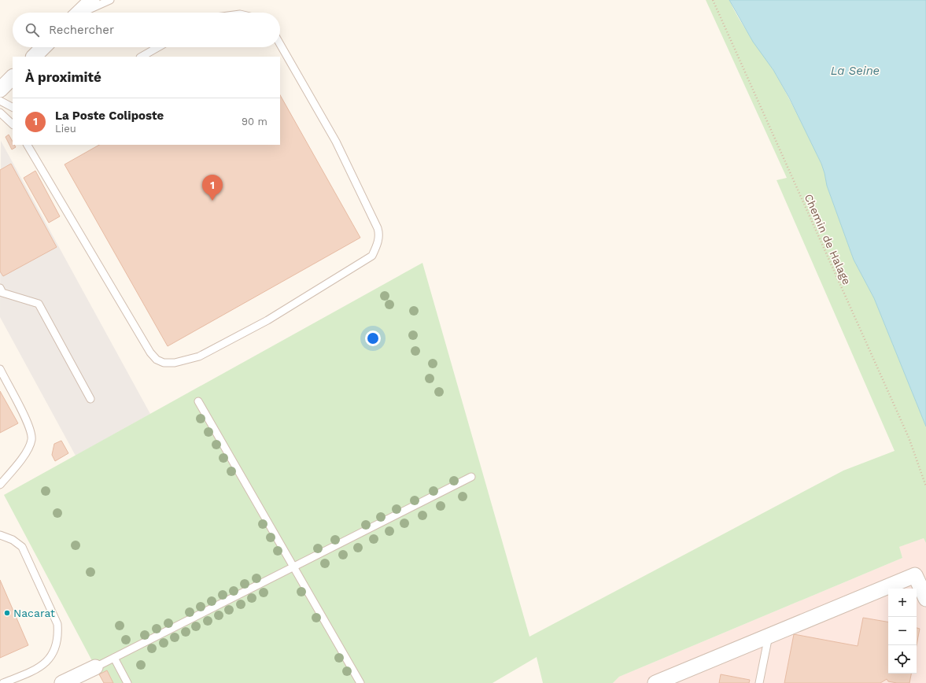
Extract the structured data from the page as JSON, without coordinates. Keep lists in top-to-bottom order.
{
  "streets": {
    "path": ["Chemin de Halage"]
  },
  "water": ["La Seine"],
  "places": ["Nacarat"],
  "page": {
    "search": "Rechercher",
    "heading": "À proximité",
    "list": [
      {
        "mark": "1",
        "name": "La Poste Coliposte",
        "note": "Lieu",
        "value": "90 m"
      }
    ],
    "pins": "1",
    "map_buttons": ["+", "−"]
  }
}
